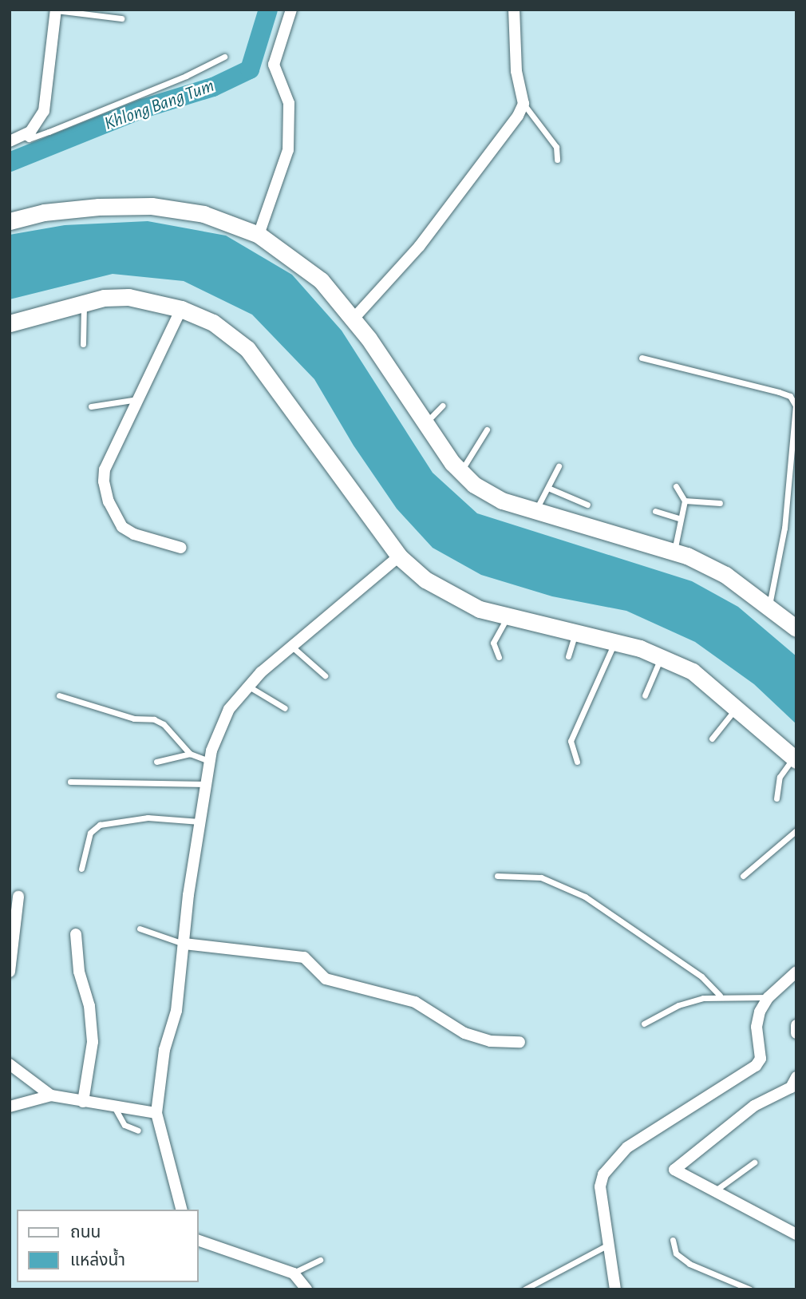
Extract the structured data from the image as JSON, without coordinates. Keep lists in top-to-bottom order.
{
  "water": ["Khlong Bang Tum"],
  "legend": ["ถนน", "แหล่งน้ำ"]
}
